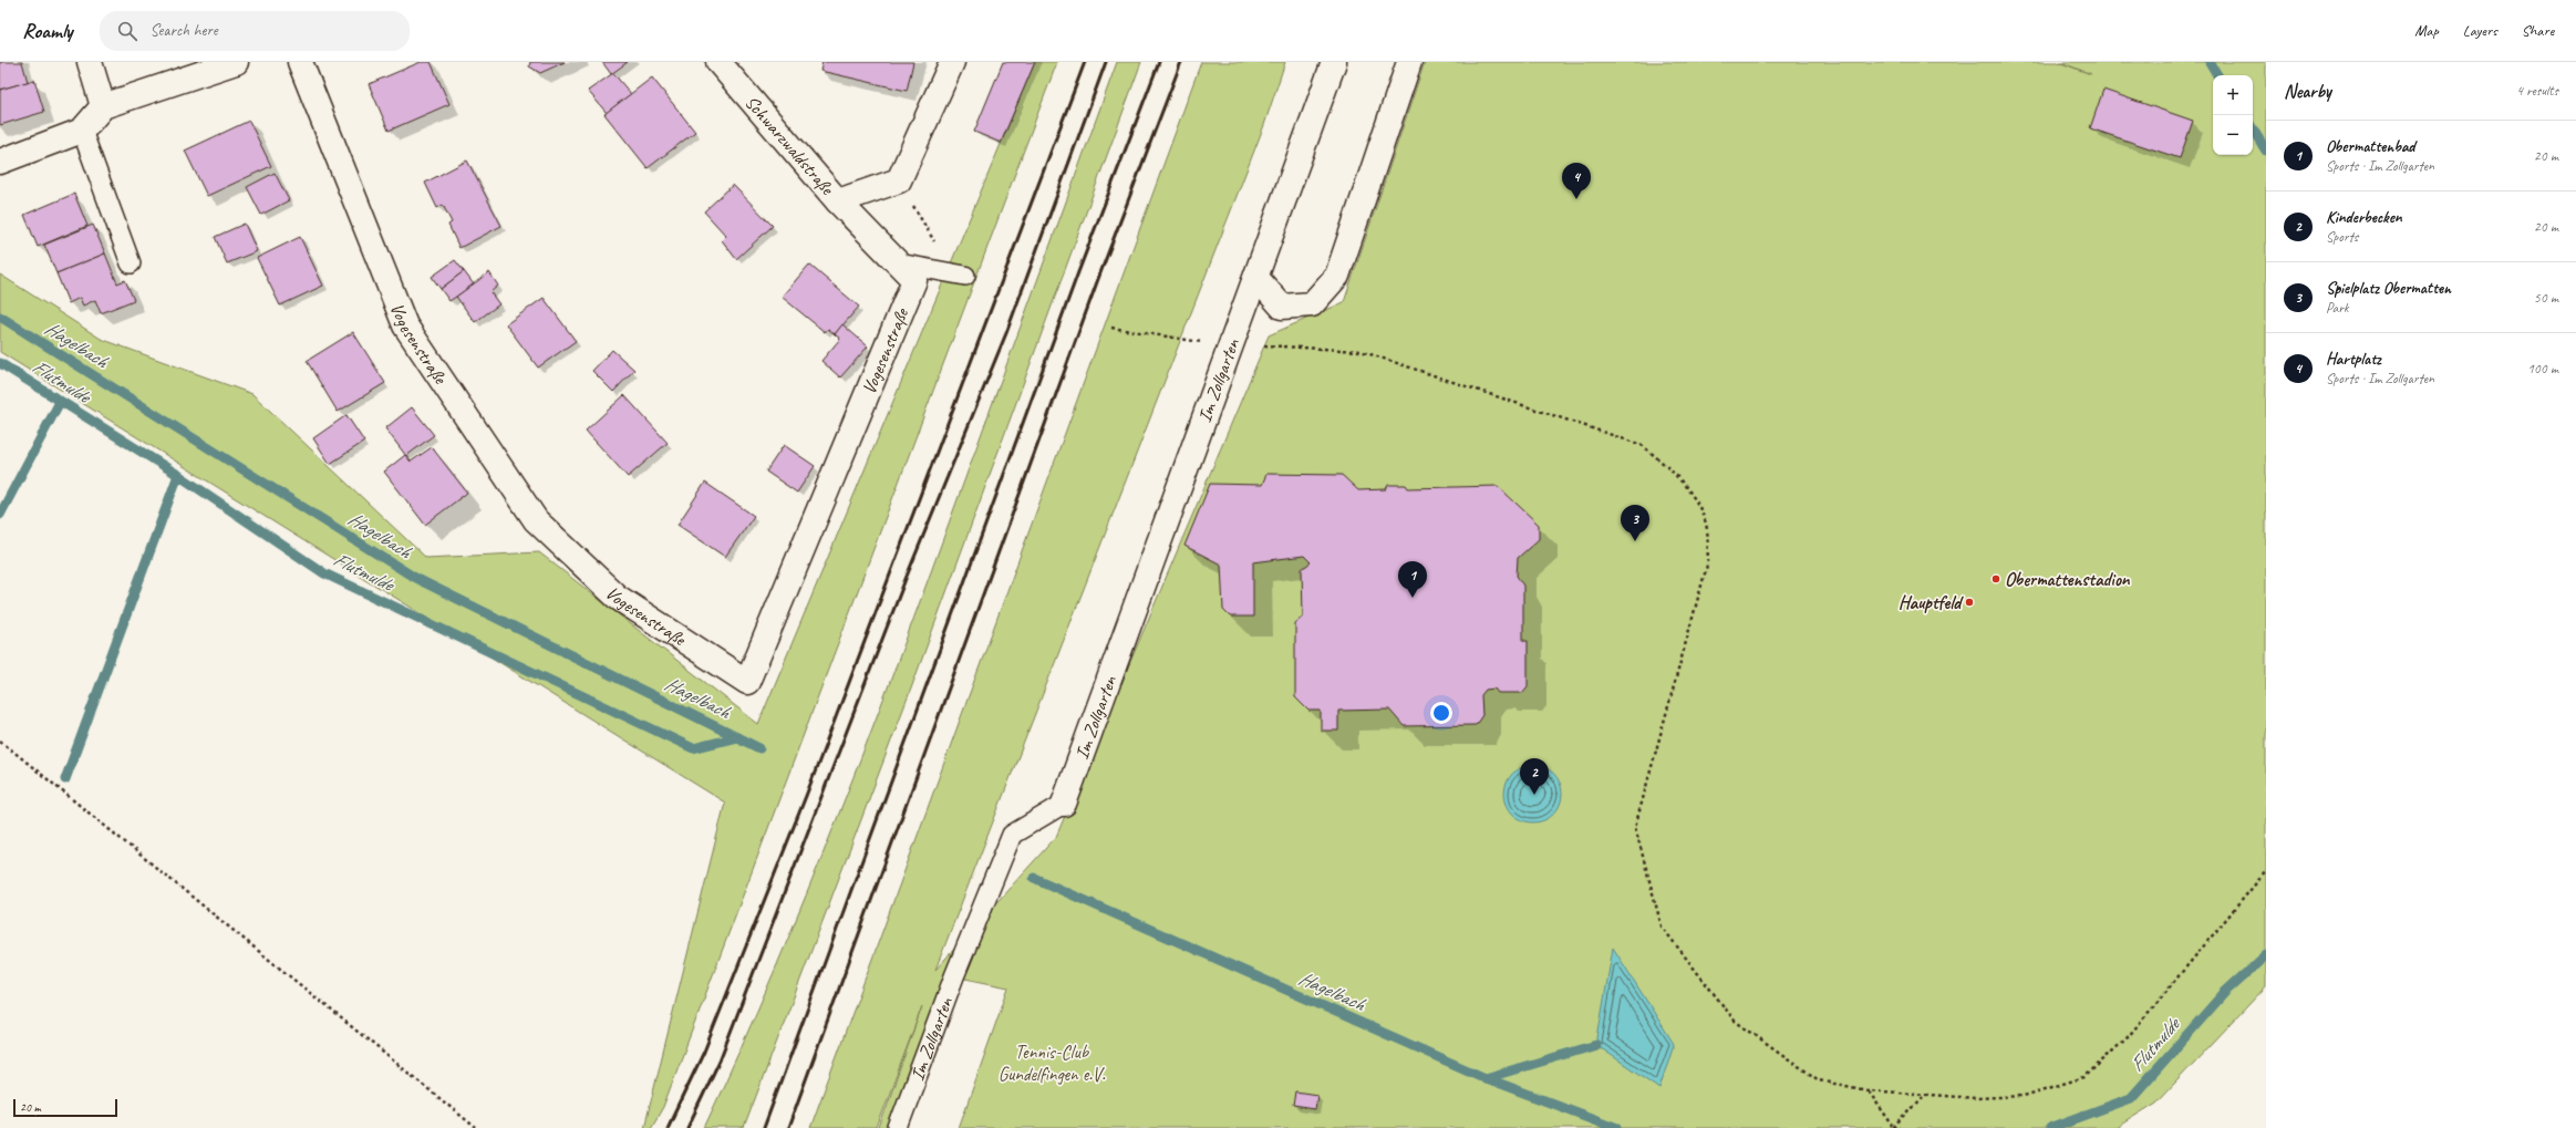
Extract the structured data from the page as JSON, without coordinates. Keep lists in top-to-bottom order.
{
  "streets": {
    "street": ["Schwarzwaldstraße", "Vogesenstraße", "Im Zollgarten"]
  },
  "crossings": [
    ["Schwarzwaldstraße", "Vogesenstraße"]
  ],
  "water": ["Hagelbach", "Flutmulde"],
  "parks": ["Tennis-Club Gundelfingen e.V."],
  "places": ["Obermattenstadion", "Hauptfeld"],
  "scale_bar": "20 m",
  "page": {
    "header": "Roamly",
    "search": "Search here",
    "nav": ["Map", "Layers", "Share"],
    "heading": ["Nearby", "4 results"],
    "map_buttons": ["+", "−"],
    "list": [
      {
        "mark": "1",
        "name": "Obermattenbad",
        "note": "Sports · Im Zollgarten",
        "value": "20 m"
      },
      {
        "mark": "2",
        "name": "Kinderbecken",
        "note": "Sports",
        "value": "20 m"
      },
      {
        "mark": "3",
        "name": "Spielplatz Obermatten",
        "note": "Park",
        "value": "50 m"
      },
      {
        "mark": "4",
        "name": "Hartplatz",
        "note": "Sports · Im Zollgarten",
        "value": "100 m"
      }
    ],
    "pins": [
      "4",
      "3",
      "1",
      "2"
    ],
    "scale": "20 m"
  }
}
